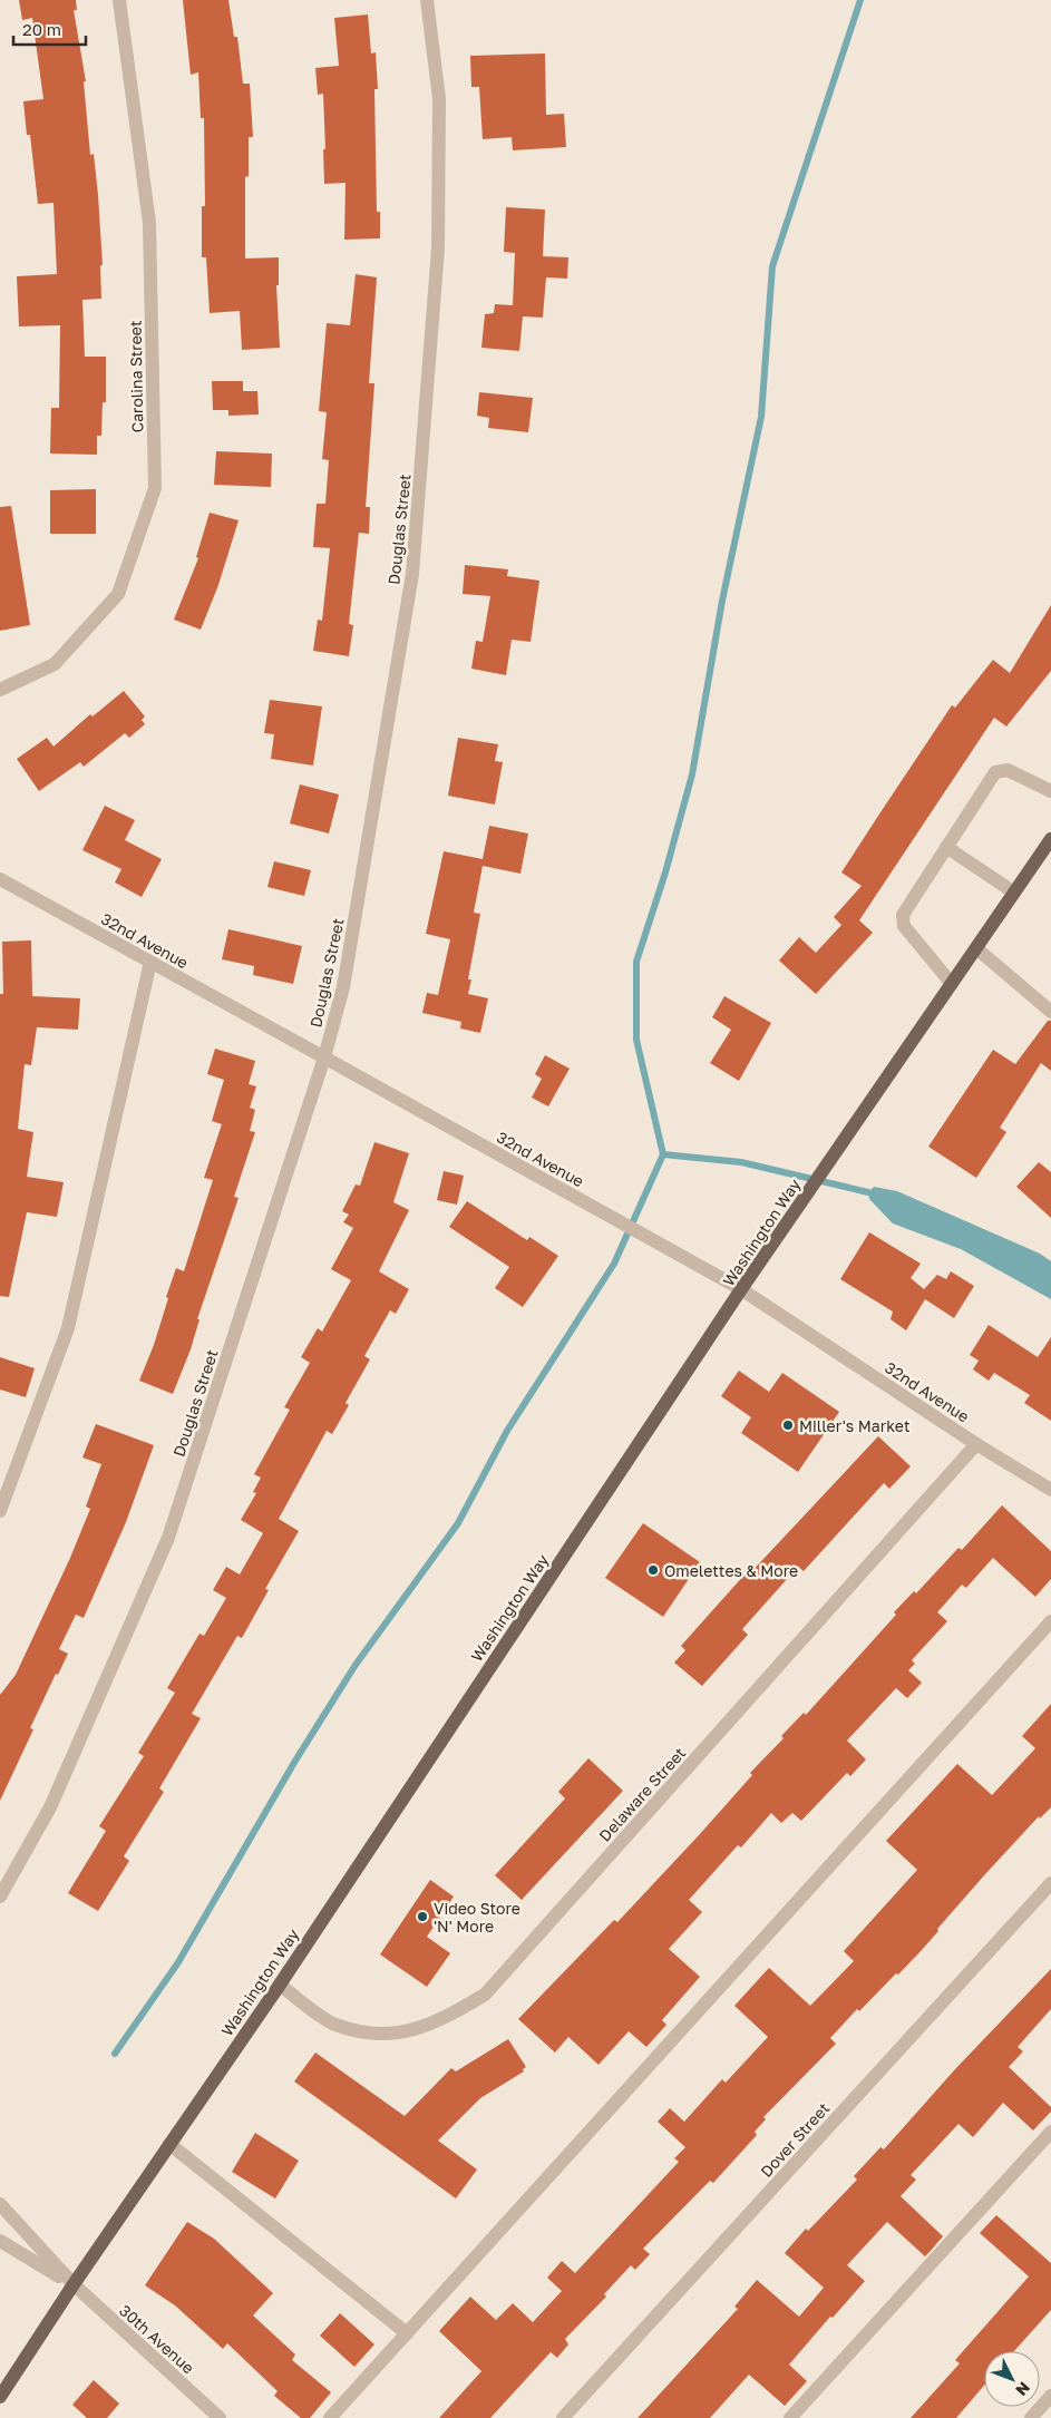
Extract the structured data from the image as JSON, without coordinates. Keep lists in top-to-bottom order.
{
  "streets": {
    "main road": ["Washington Way"],
    "street": [
      "Carolina Street",
      "Douglas Street",
      "32nd Avenue",
      "Delaware Street",
      "Dover Street",
      "30th Avenue"
    ]
  },
  "crossings": [
    ["Douglas Street", "32nd Avenue"],
    ["32nd Avenue", "Washington Way"],
    ["32nd Avenue", "Delaware Street"],
    ["Washington Way", "Delaware Street"],
    ["Washington Way", "30th Avenue"]
  ],
  "places": ["Miller's Market", "Omelettes & More", "Video Store 'N' More"],
  "scale_bar": "20 m",
  "north": "bottom right"
}
